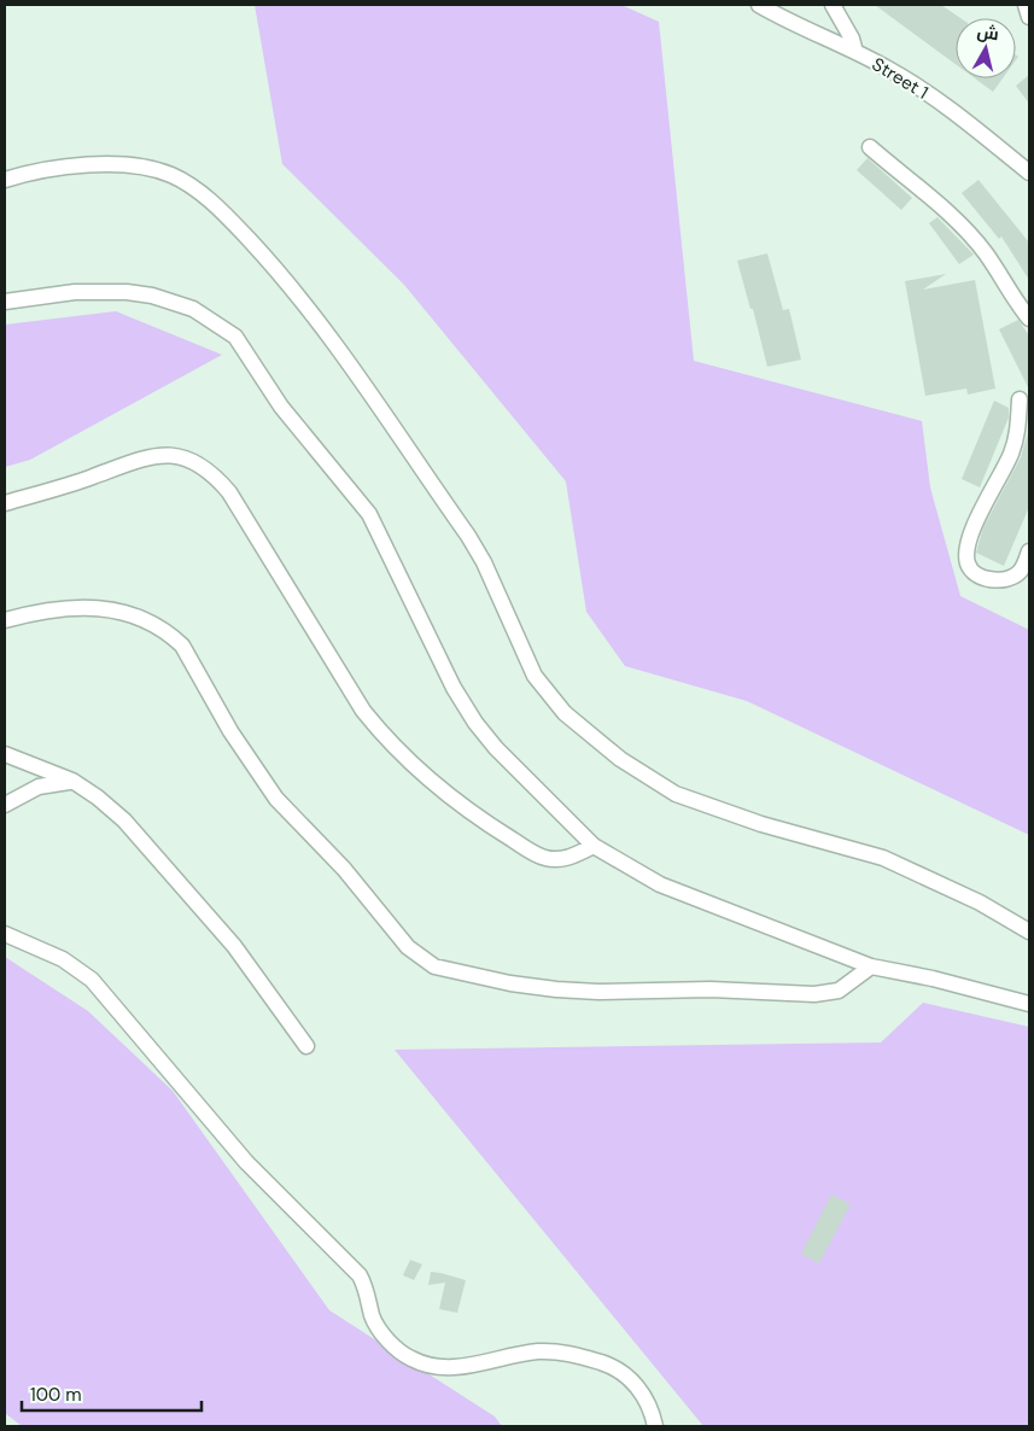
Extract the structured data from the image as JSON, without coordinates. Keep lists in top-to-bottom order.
{
  "streets": {
    "street": ["Street 1"]
  },
  "scale_bar": "100 m",
  "north": "top"
}
